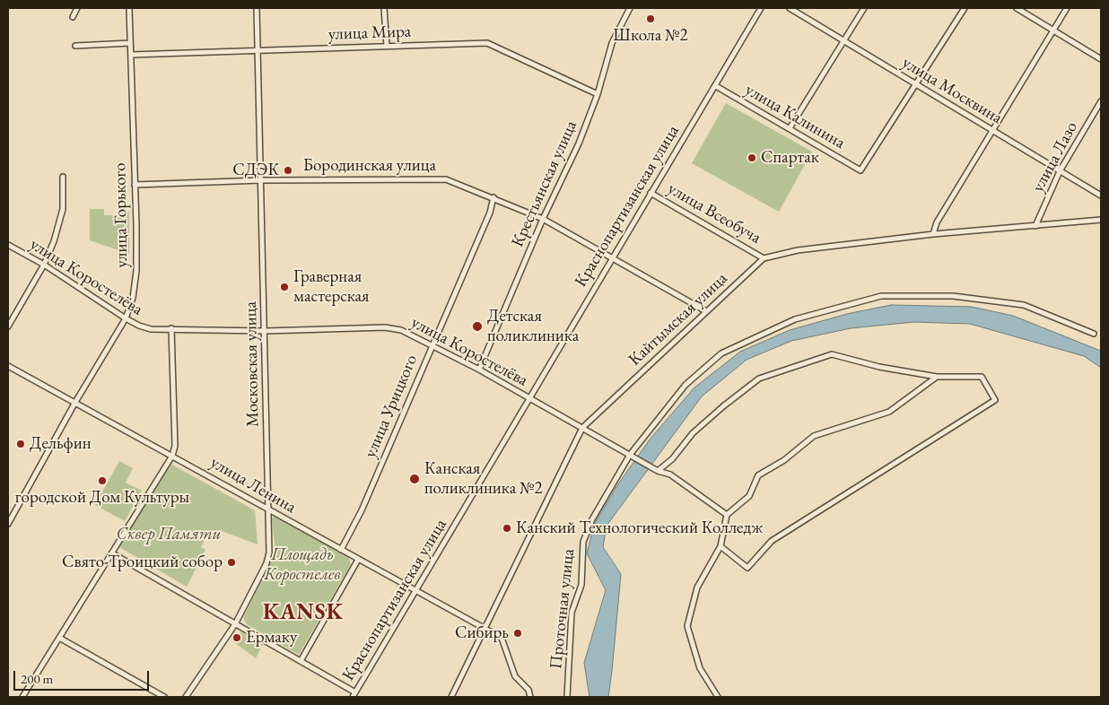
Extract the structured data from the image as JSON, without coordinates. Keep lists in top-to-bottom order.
{
  "streets": {
    "street": [
      "улица Мира",
      "улица Москвина",
      "улица Калинина",
      "улица Лазо",
      "Бородинская улица",
      "Крестьянская улица",
      "Краснопартизанская улица",
      "улица Всеобуча",
      "улица Горького",
      "улица Коростелёва",
      "Кайтымская улица",
      "Московская улица",
      "улица Урицкого",
      "улица Ленина",
      "Проточная улица"
    ]
  },
  "crossings": [
    ["улица Мира", "Крестьянская улица"],
    ["улица Мира", "улица Горького"],
    ["улица Мира", "Московская улица"],
    ["улица Москвина", "улица Калинина"],
    ["улица Москвина", "улица Лазо"],
    ["улица Калинина", "Краснопартизанская улица"],
    ["улица Лазо", "Кайтымская улица"],
    ["Бородинская улица", "Крестьянская улица"],
    ["Бородинская улица", "Краснопартизанская улица"],
    ["Бородинская улица", "улица Горького"],
    ["Бородинская улица", "Кайтымская улица"],
    ["Бородинская улица", "Московская улица"],
    ["Бородинская улица", "улица Урицкого"],
    ["Крестьянская улица", "улица Коростелёва"],
    ["Краснопартизанская улица", "улица Всеобуча"],
    ["Краснопартизанская улица", "улица Коростелёва"],
    ["Краснопартизанская улица", "улица Ленина"],
    ["улица Всеобуча", "Кайтымская улица"],
    ["улица Горького", "улица Коростелёва"],
    ["улица Горького", "улица Ленина"],
    ["улица Коростелёва", "Кайтымская улица"],
    ["улица Коростелёва", "Московская улица"],
    ["улица Коростелёва", "улица Урицкого"],
    ["улица Коростелёва", "Проточная улица"],
    ["Кайтымская улица", "улица Ленина"],
    ["Московская улица", "улица Ленина"],
    ["улица Урицкого", "улица Ленина"]
  ],
  "districts": ["KANSK"],
  "parks": ["Сквер Памяти", "Площадь Коростелев"],
  "places": [
    "Школа №2",
    "Спартак",
    "СДЭК",
    "Граверная мастерская",
    "Детская поликлиника",
    "Дельфин",
    "Канская поликлиника №2",
    "городской Дом Культуры",
    "Канский Технологический Колледж",
    "Свято-Троицкий собор",
    "Сибирь",
    "Ермаку"
  ],
  "scale_bar": "200 m"
}
